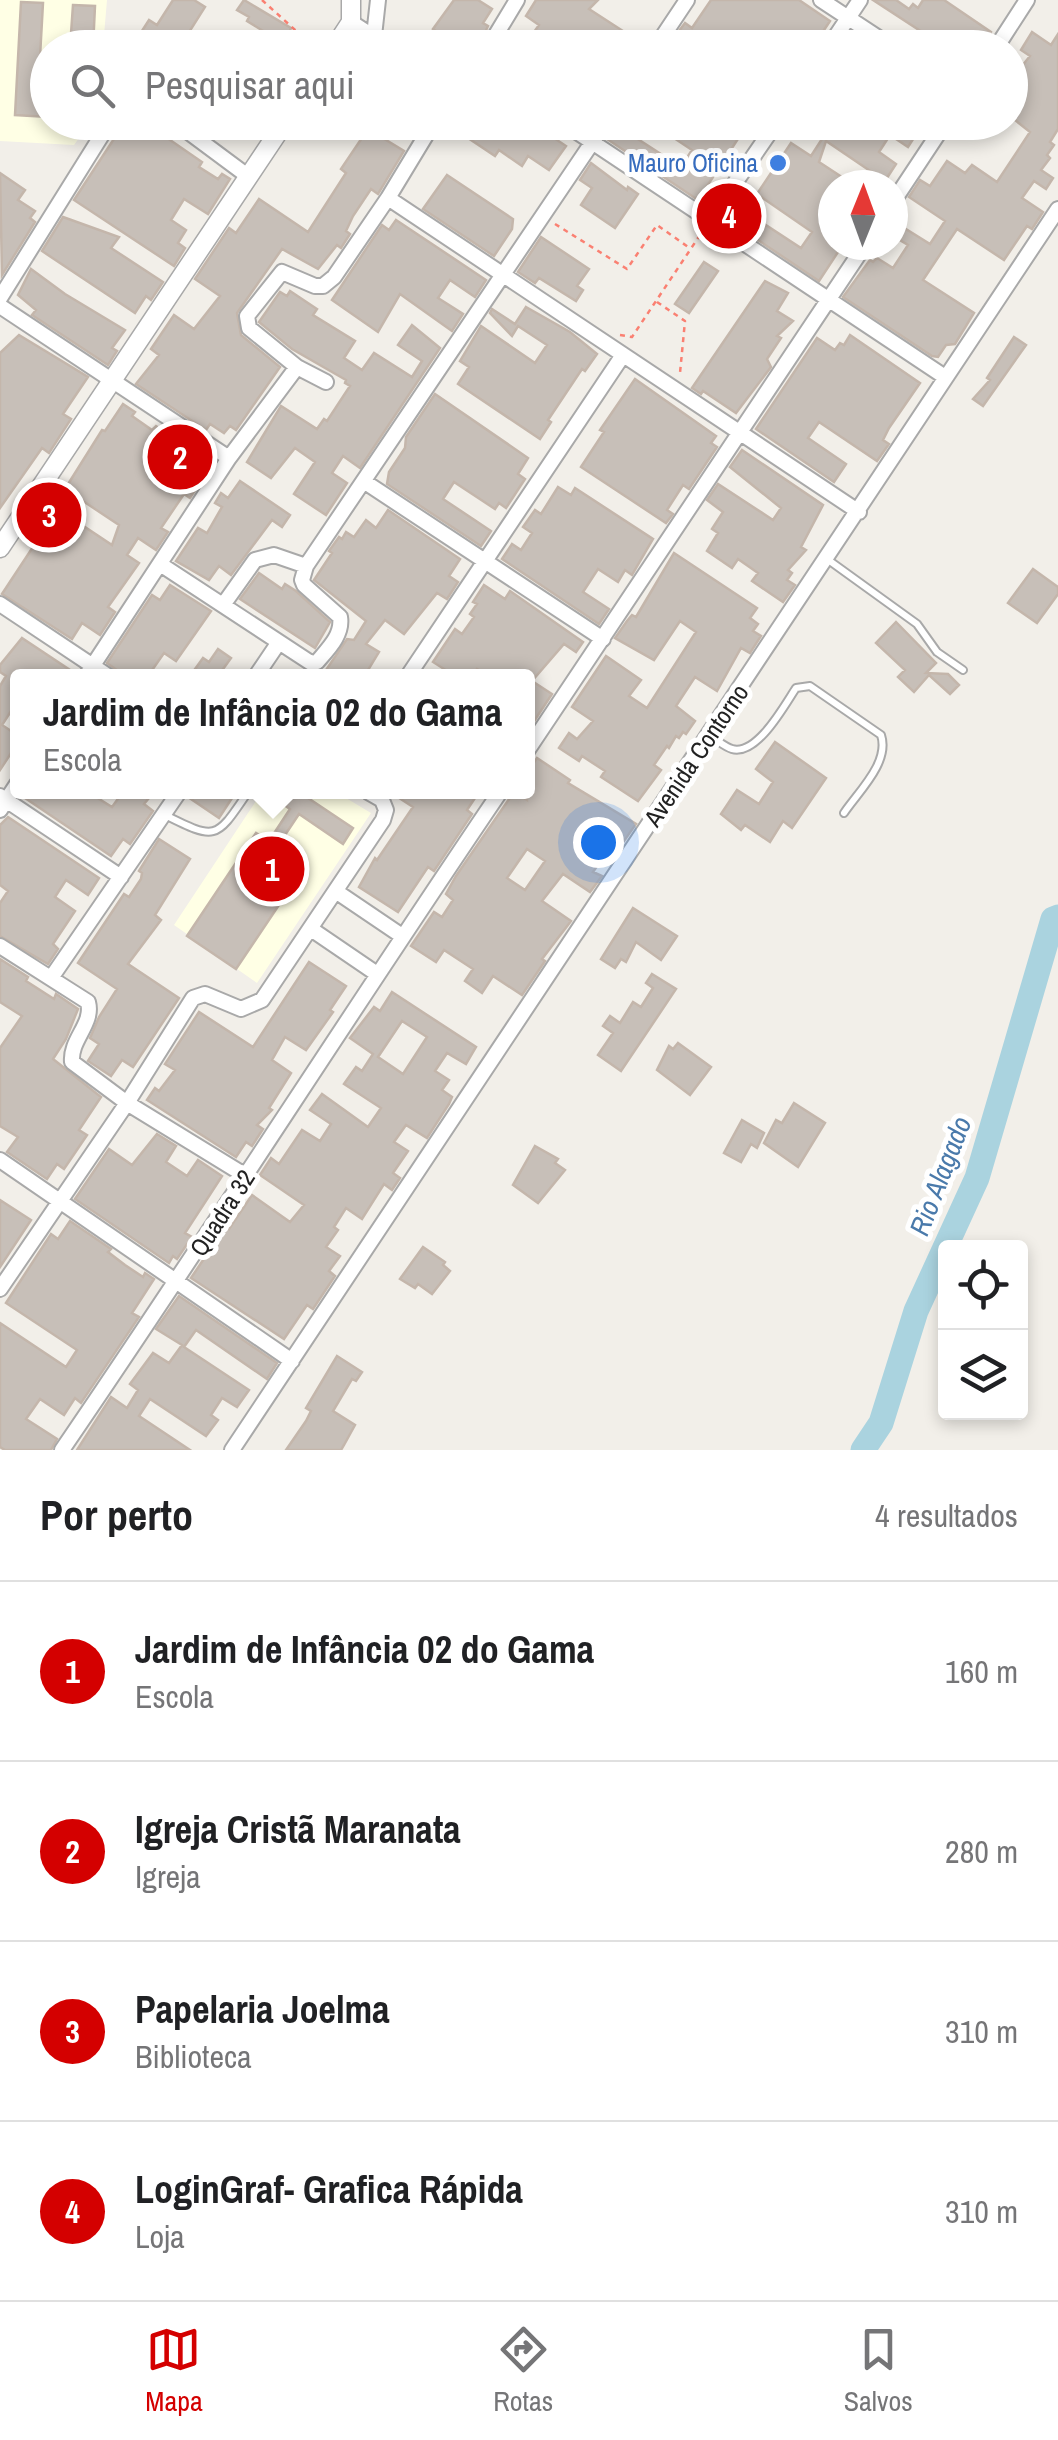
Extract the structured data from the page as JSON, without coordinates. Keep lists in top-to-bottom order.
{
  "streets": {
    "street": ["Avenida Contorno", "Quadra 32"]
  },
  "water": ["Rio Alagado"],
  "places": ["Mauro Oficina"],
  "north": "top",
  "page": {
    "search": "Pesquisar aqui",
    "pins": [
      "4",
      "2",
      "3",
      "1"
    ],
    "popup": ["Jardim de Infância 02 do Gama", "Escola"],
    "heading": ["Por perto", "4 resultados"],
    "list": [
      {
        "mark": "1",
        "name": "Jardim de Infância 02 do Gama",
        "note": "Escola",
        "value": "160 m"
      },
      {
        "mark": "2",
        "name": "Igreja Cristã Maranata",
        "note": "Igreja",
        "value": "280 m"
      },
      {
        "mark": "3",
        "name": "Papelaria Joelma",
        "note": "Biblioteca",
        "value": "310 m"
      },
      {
        "mark": "4",
        "name": "LoginGraf- Grafica Rápida",
        "note": "Loja",
        "value": "310 m"
      }
    ],
    "nav": ["Mapa", "Rotas", "Salvos"]
  }
}
